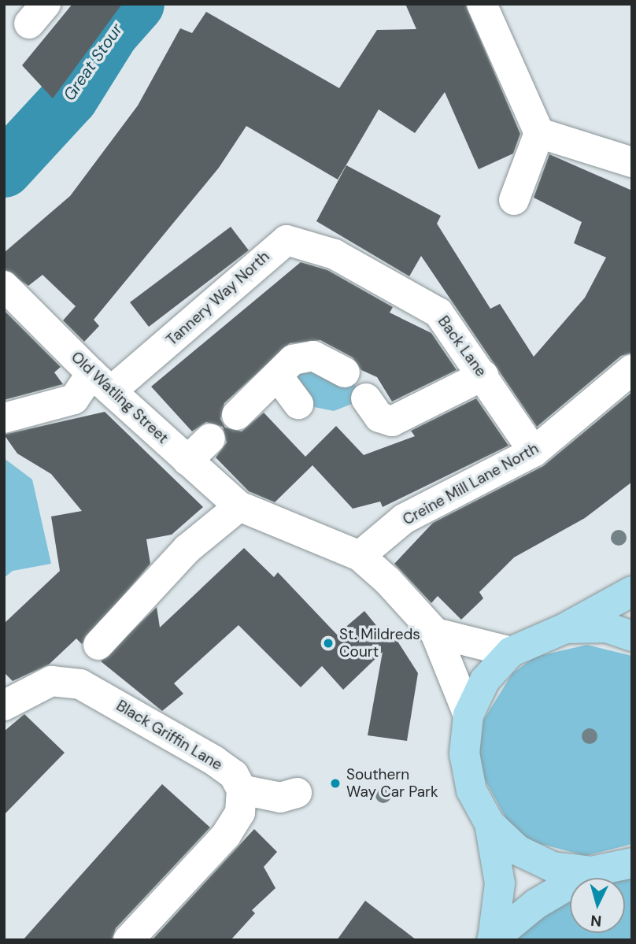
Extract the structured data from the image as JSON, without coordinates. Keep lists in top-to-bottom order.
{
  "streets": {
    "street": [
      "Tannery Way North",
      "Back Lane",
      "Old Watling Street",
      "Creine Mill Lane North",
      "Black Griffin Lane"
    ]
  },
  "crossings": [
    ["Tannery Way North", "Back Lane"],
    ["Tannery Way North", "Old Watling Street"],
    ["Back Lane", "Creine Mill Lane North"],
    ["Old Watling Street", "Creine Mill Lane North"]
  ],
  "water": ["Great Stour"],
  "places": ["St. Mildreds Court", "Southern Way Car Park"],
  "north": "bottom"
}
